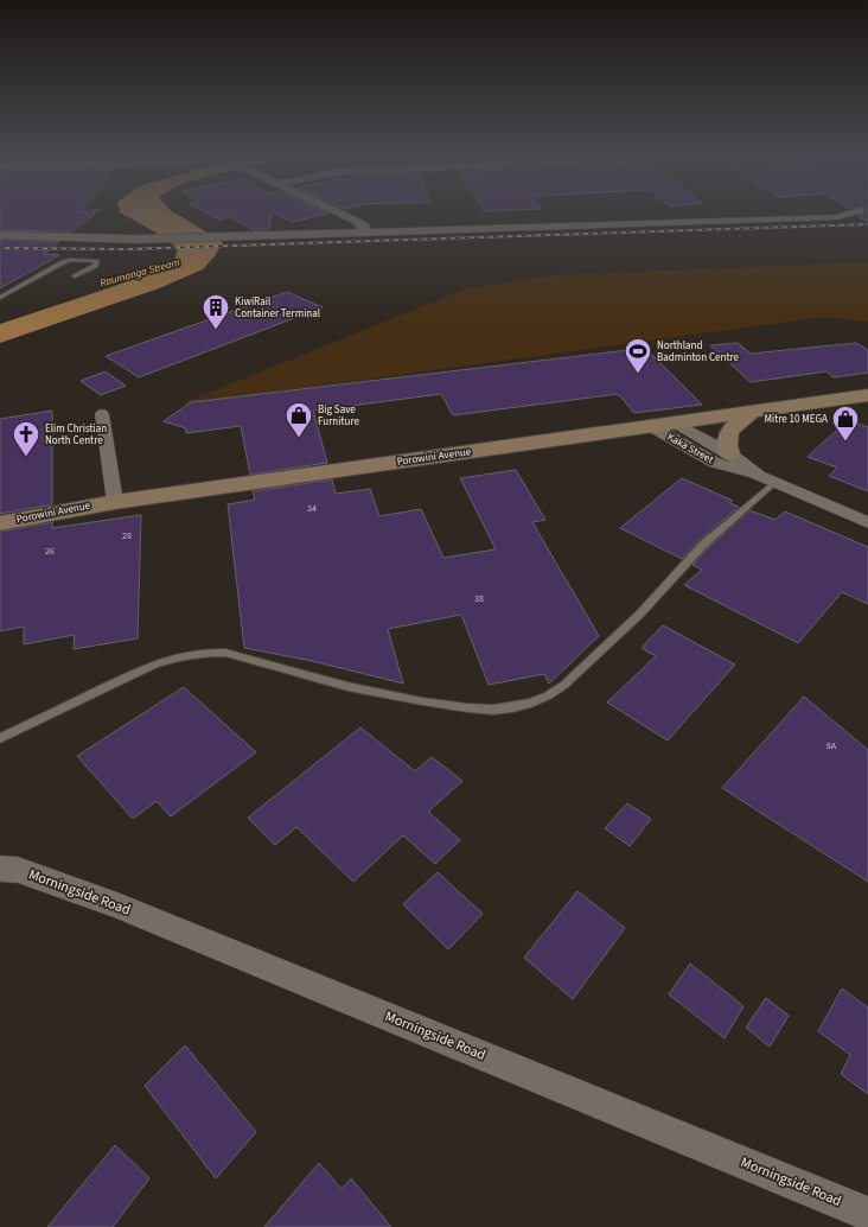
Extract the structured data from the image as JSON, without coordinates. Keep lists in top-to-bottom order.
{
  "streets": {
    "main road": ["Porowini Avenue"],
    "street": ["Kaka Street", "Morningside Road"]
  },
  "crossings": [
    ["Kaka Street", "Porowini Avenue"]
  ],
  "water": ["Raumanga Stream"],
  "places": {
    "building": ["KiwiRail Container Terminal"],
    "sports": ["Northland Badminton Centre"],
    "shop": ["Big Save Furniture", "Mitre 10 MEGA"],
    "church": ["Elim Christian North Centre"]
  },
  "house_numbers": [
    "34",
    "28",
    "26",
    "38",
    "8A"
  ]
}
